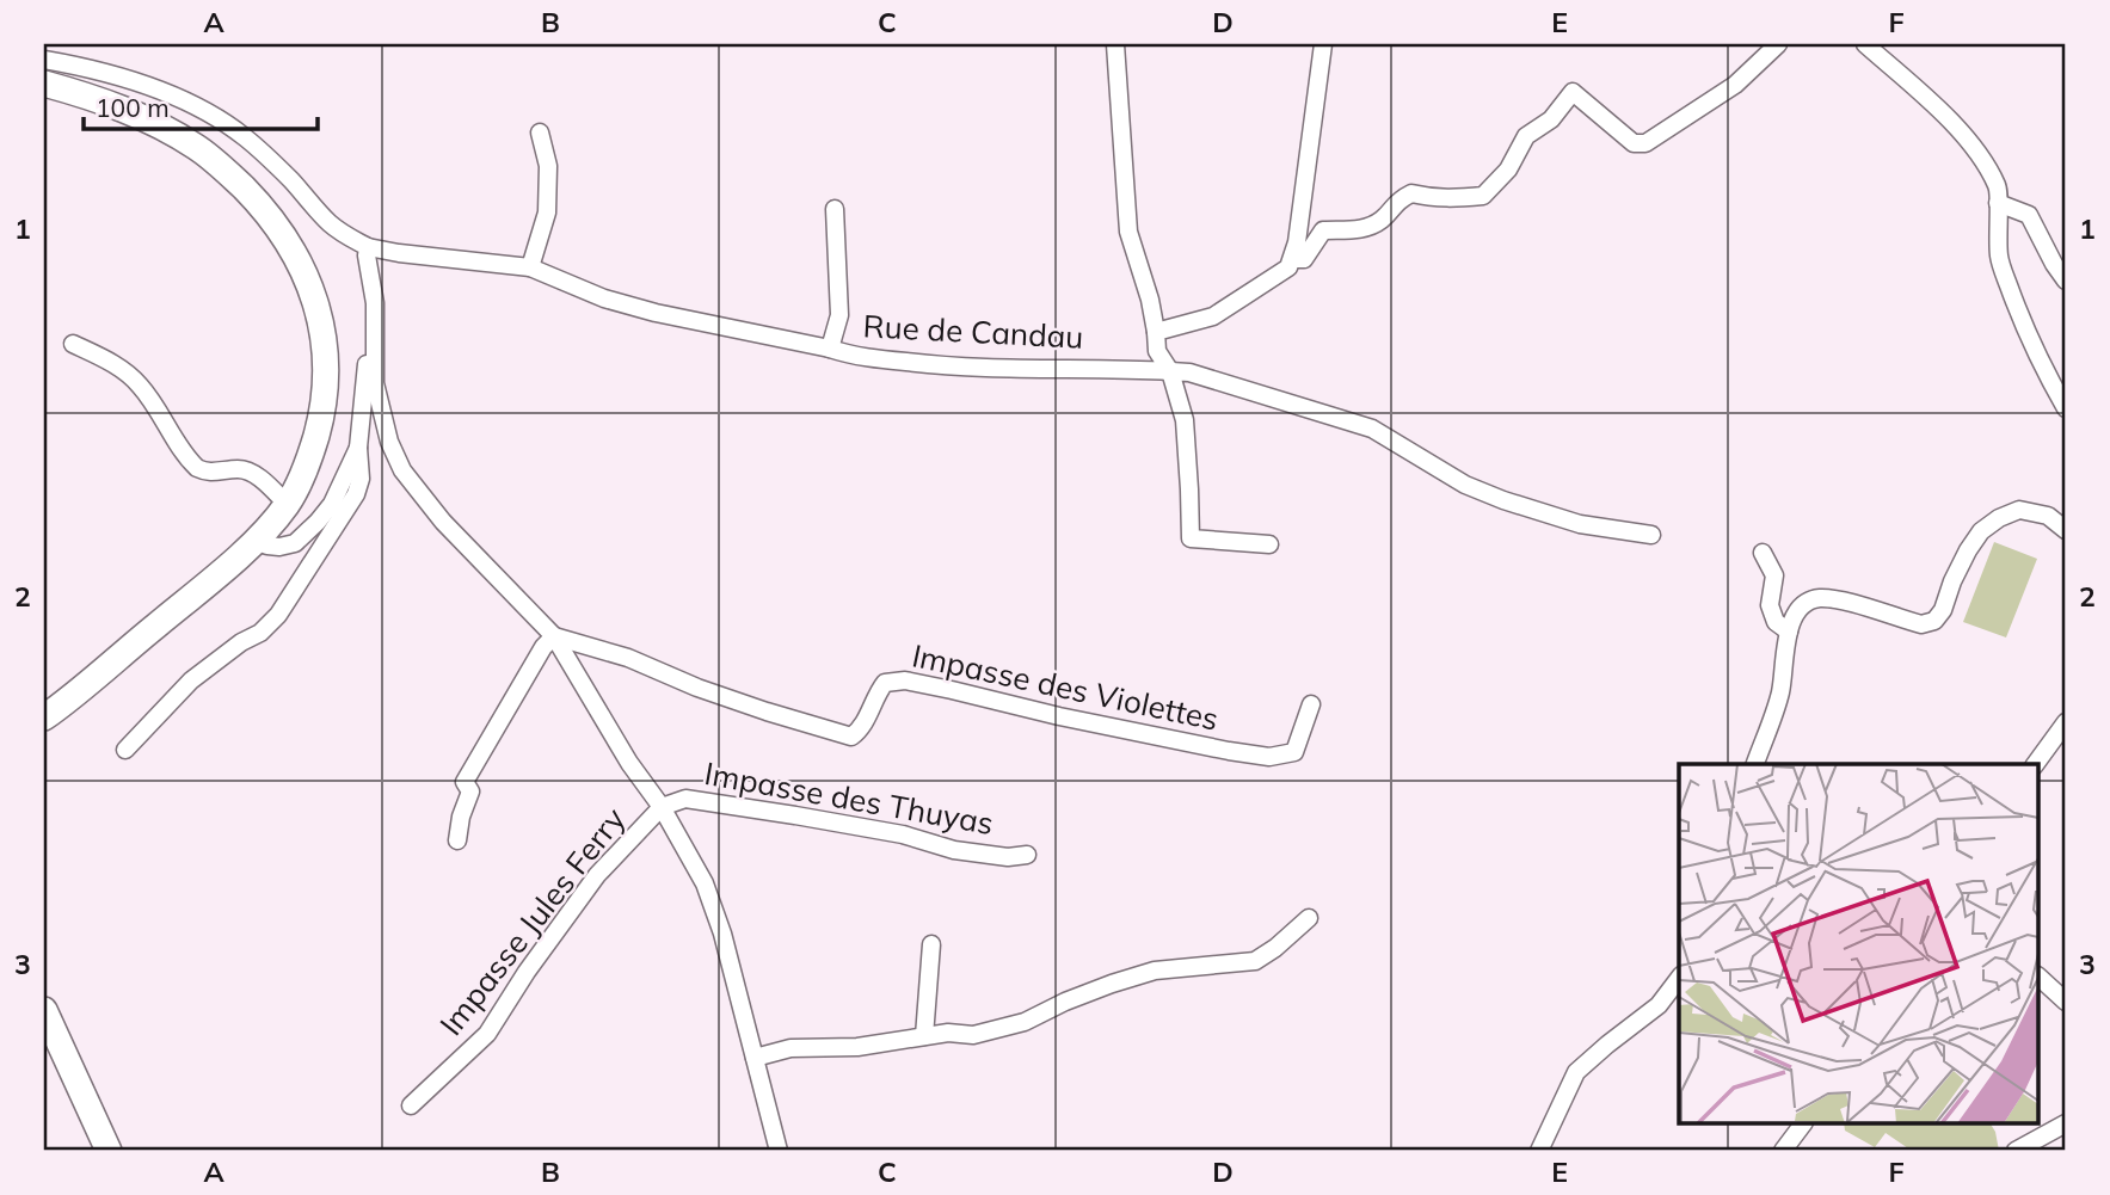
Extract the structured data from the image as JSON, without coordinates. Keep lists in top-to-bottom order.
{
  "streets": {
    "street": [
      "Rue de Candau",
      "Impasse des Violettes",
      "Impasse des Thuyas",
      "Impasse Jules Ferry"
    ]
  },
  "crossings": [
    ["Impasse des Thuyas", "Impasse Jules Ferry"]
  ],
  "scale_bar": "100 m",
  "grid": {
    "columns": [
      "A",
      "B",
      "C",
      "D",
      "E",
      "F"
    ],
    "rows": ["1", "2", "3"]
  }
}
